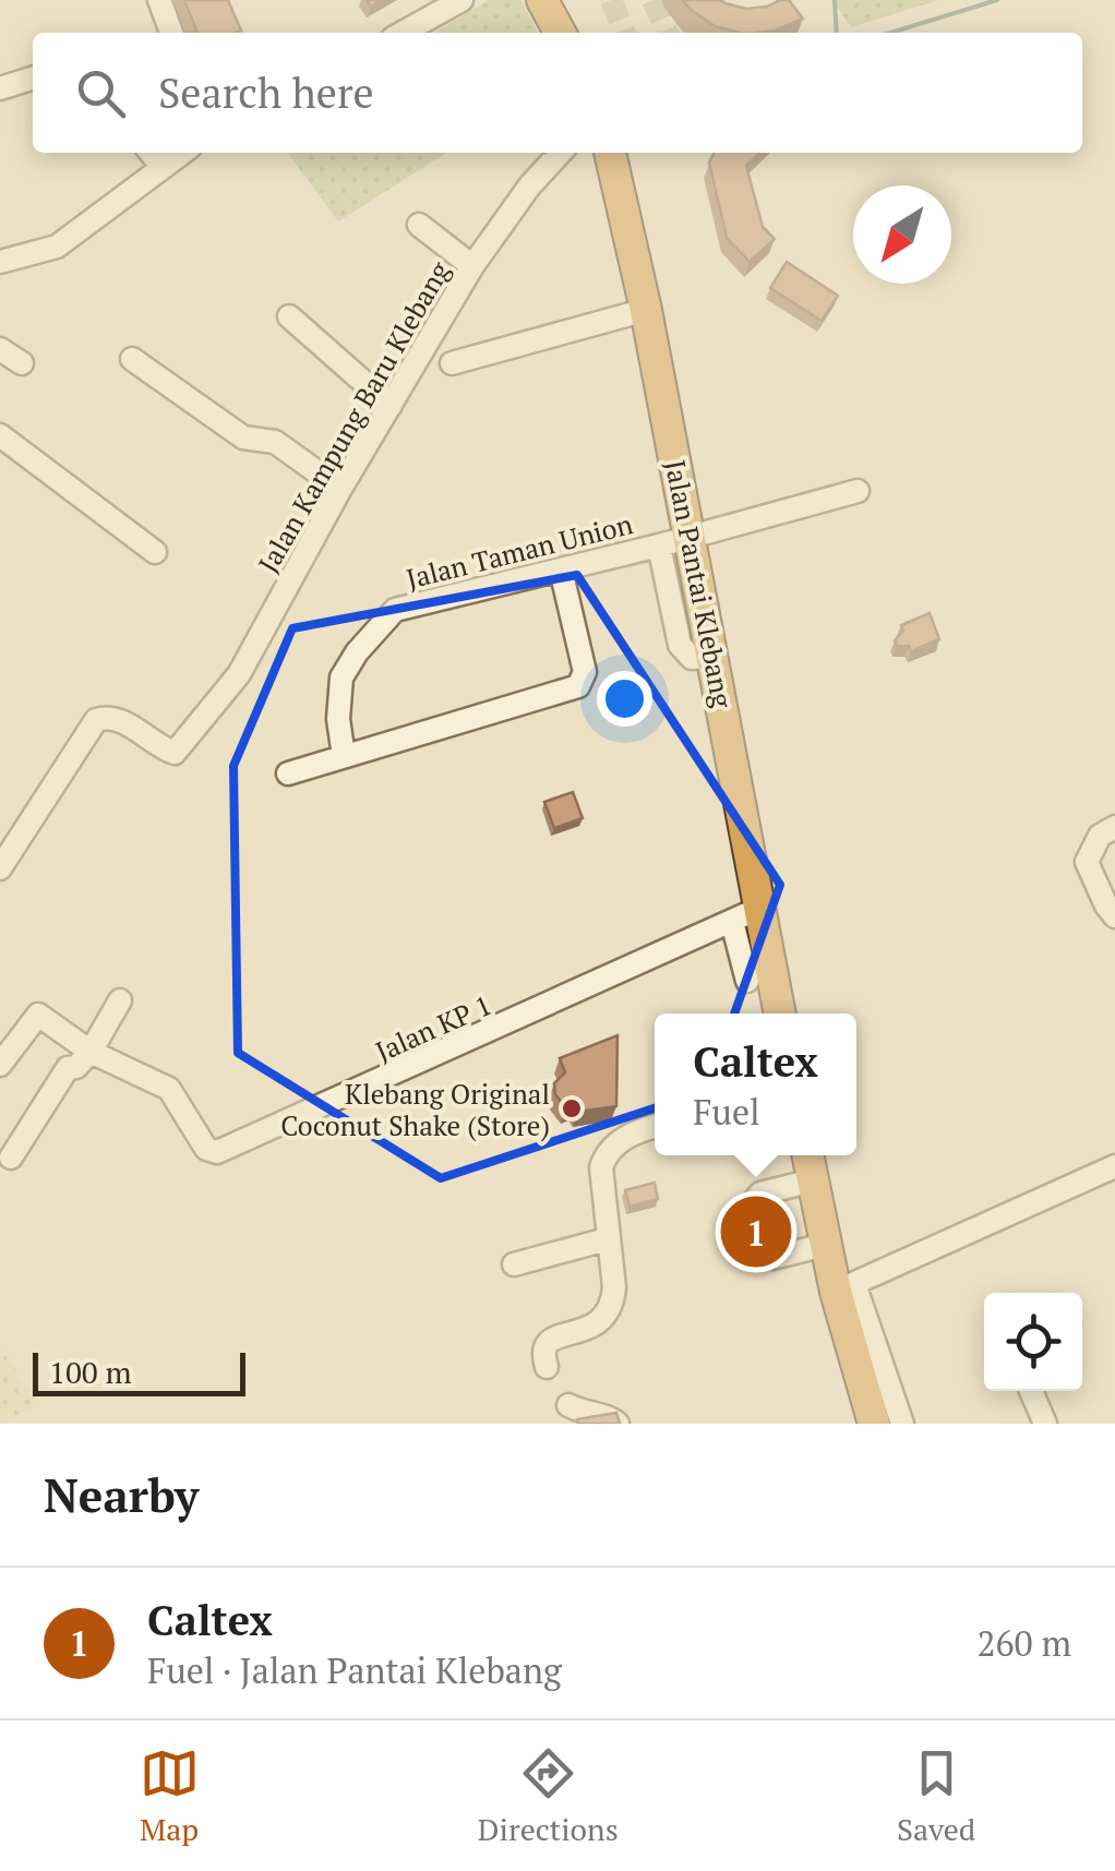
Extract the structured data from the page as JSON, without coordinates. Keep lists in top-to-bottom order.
{
  "streets": {
    "highway": ["Jalan Pantai Klebang"],
    "street": ["Jalan Kampung Baru Klebang", "Jalan Taman Union", "Jalan KP 1"]
  },
  "crossings": [
    ["Jalan Taman Union", "Jalan Pantai Klebang"],
    ["Jalan Pantai Klebang", "Jalan KP 1"]
  ],
  "places": ["Klebang Original Coconut Shake (Store)"],
  "scale_bar": "100 m",
  "north": "bottom left",
  "page": {
    "search": "Search here",
    "popup": ["Caltex", "Fuel"],
    "pins": "1",
    "scale": "100 m",
    "heading": "Nearby",
    "list": [
      {
        "mark": "1",
        "name": "Caltex",
        "note": "Fuel · Jalan Pantai Klebang",
        "value": "260 m"
      }
    ],
    "nav": ["Map", "Directions", "Saved"]
  }
}
